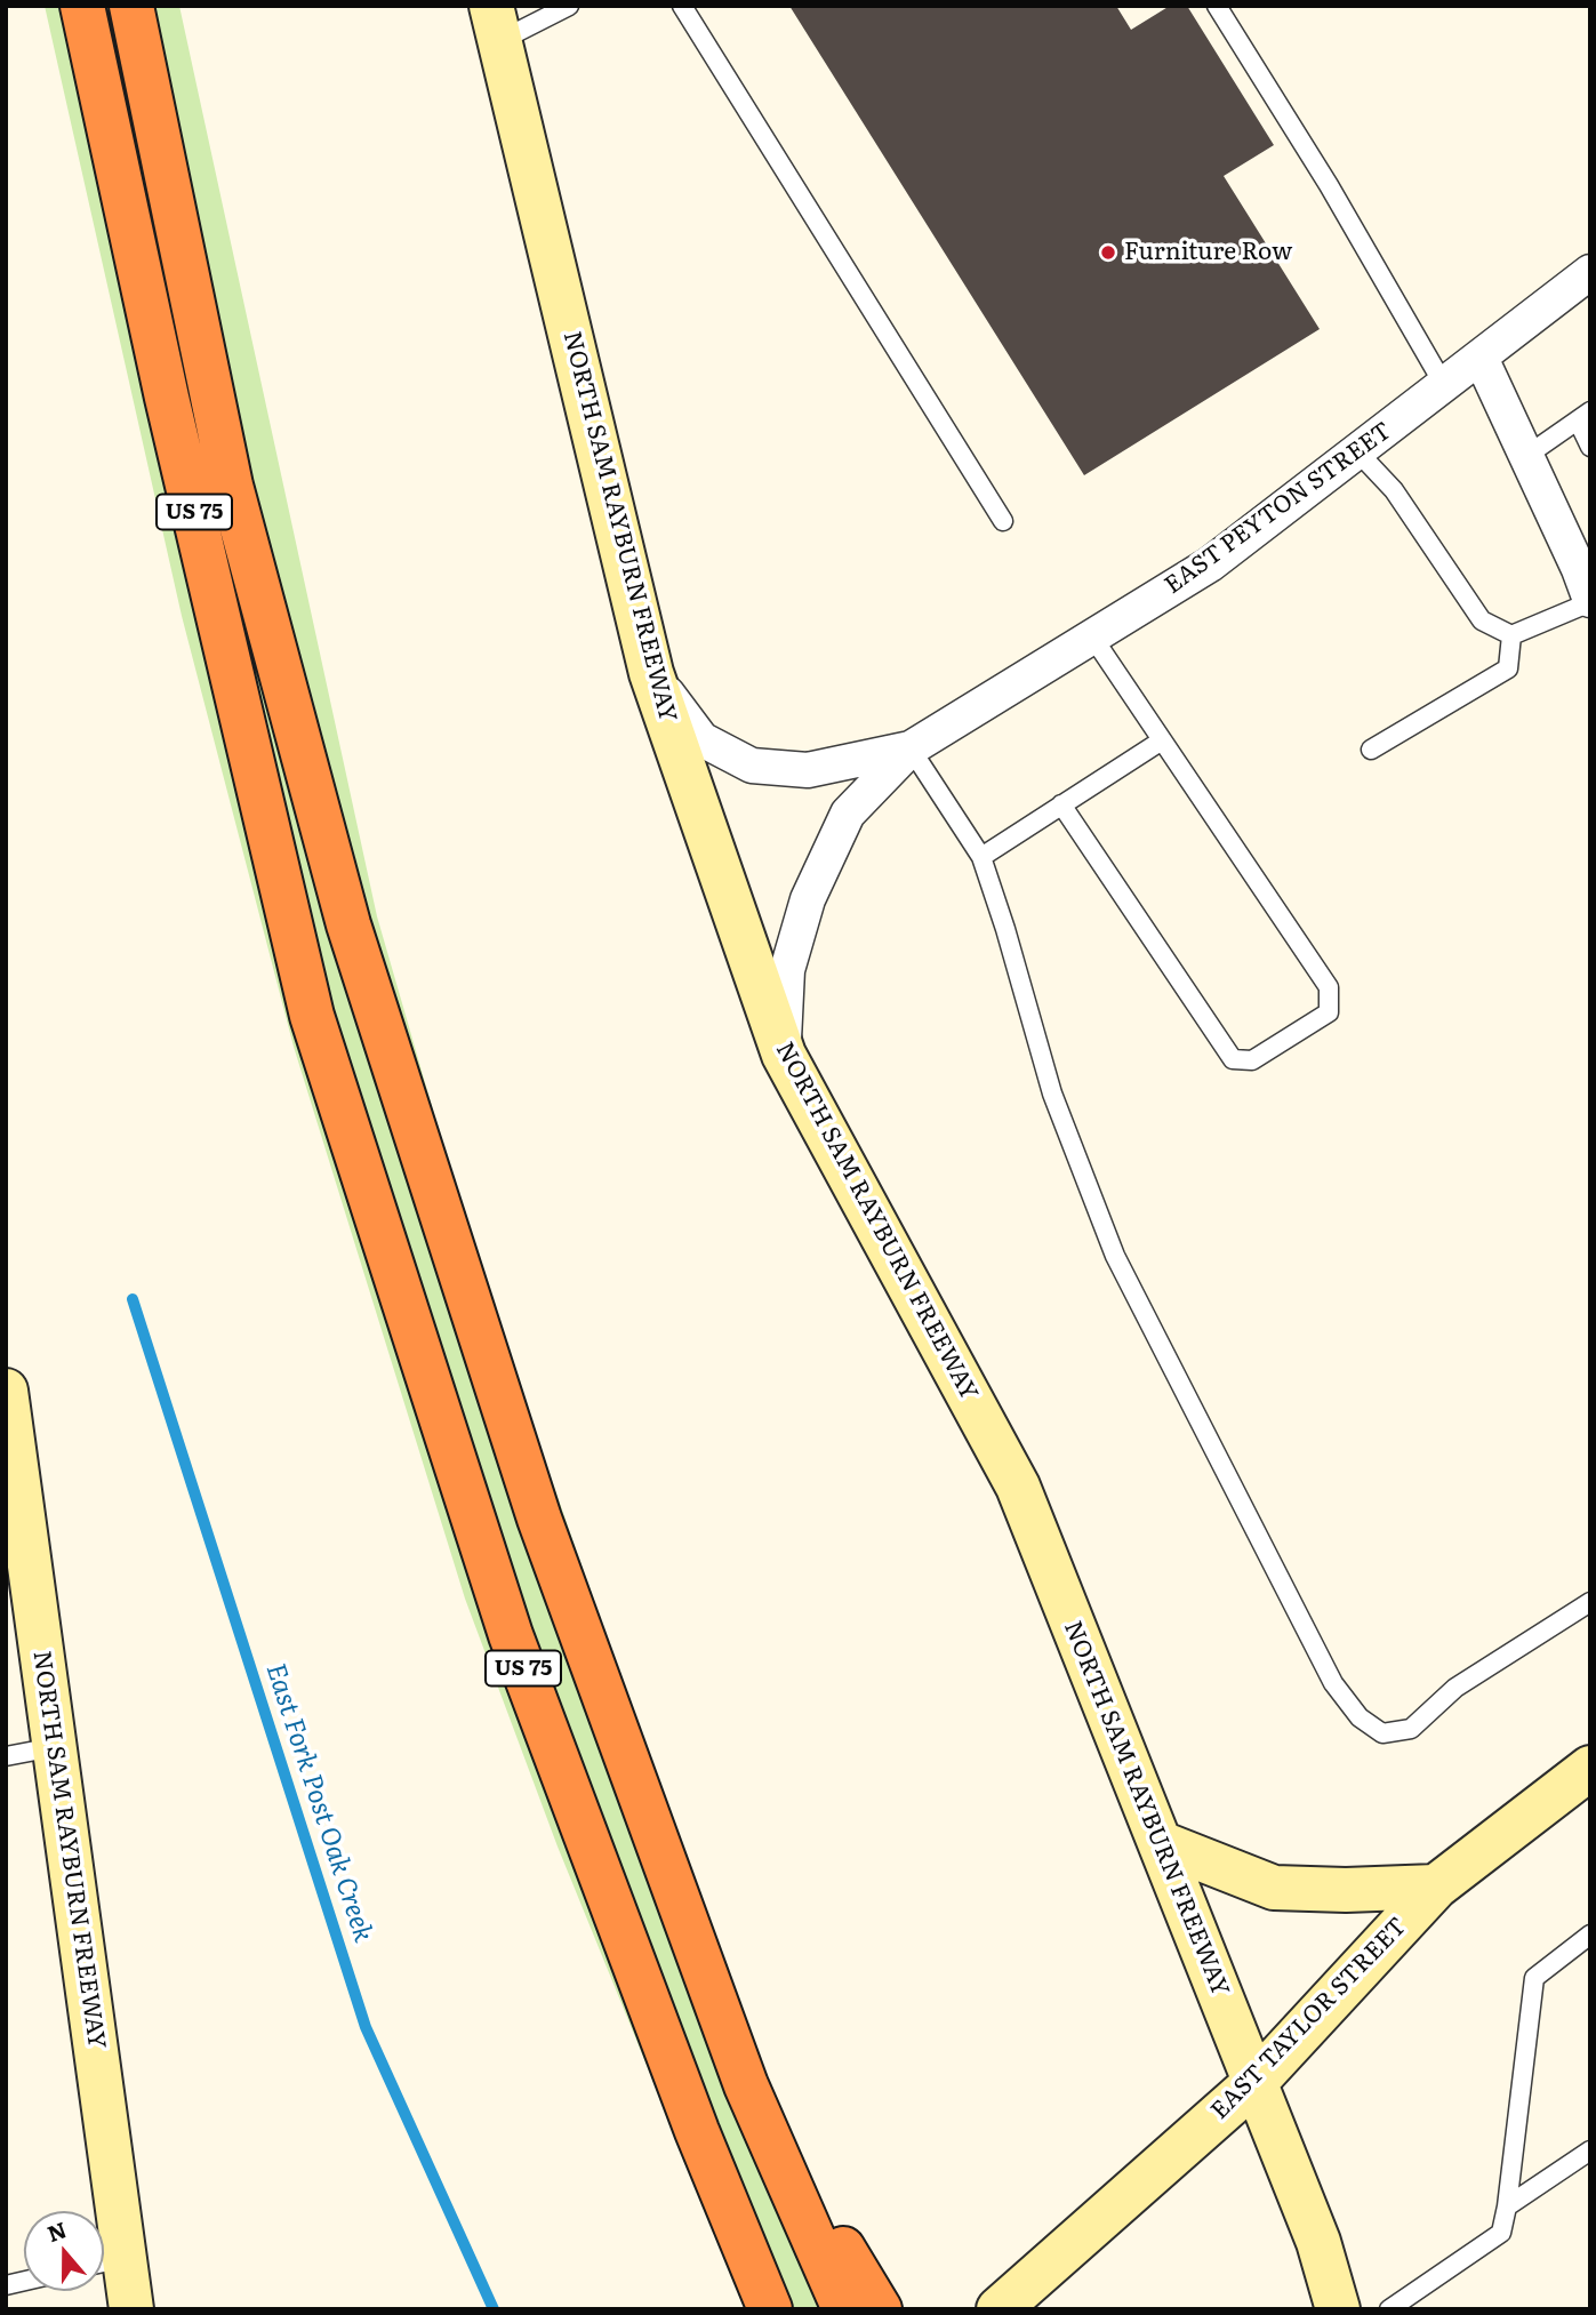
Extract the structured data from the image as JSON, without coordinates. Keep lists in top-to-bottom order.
{
  "streets": {
    "highway": ["US 75"],
    "main road": ["NORTH SAM RAYBURN FREEWAY", "EAST TAYLOR STREET"],
    "street": ["EAST PEYTON STREET"]
  },
  "crossings": [
    ["EAST PEYTON STREET", "NORTH SAM RAYBURN FREEWAY"],
    ["NORTH SAM RAYBURN FREEWAY", "EAST TAYLOR STREET"]
  ],
  "water": ["East Fork Post Oak Creek"],
  "places": ["Furniture Row"],
  "north": "top"
}
